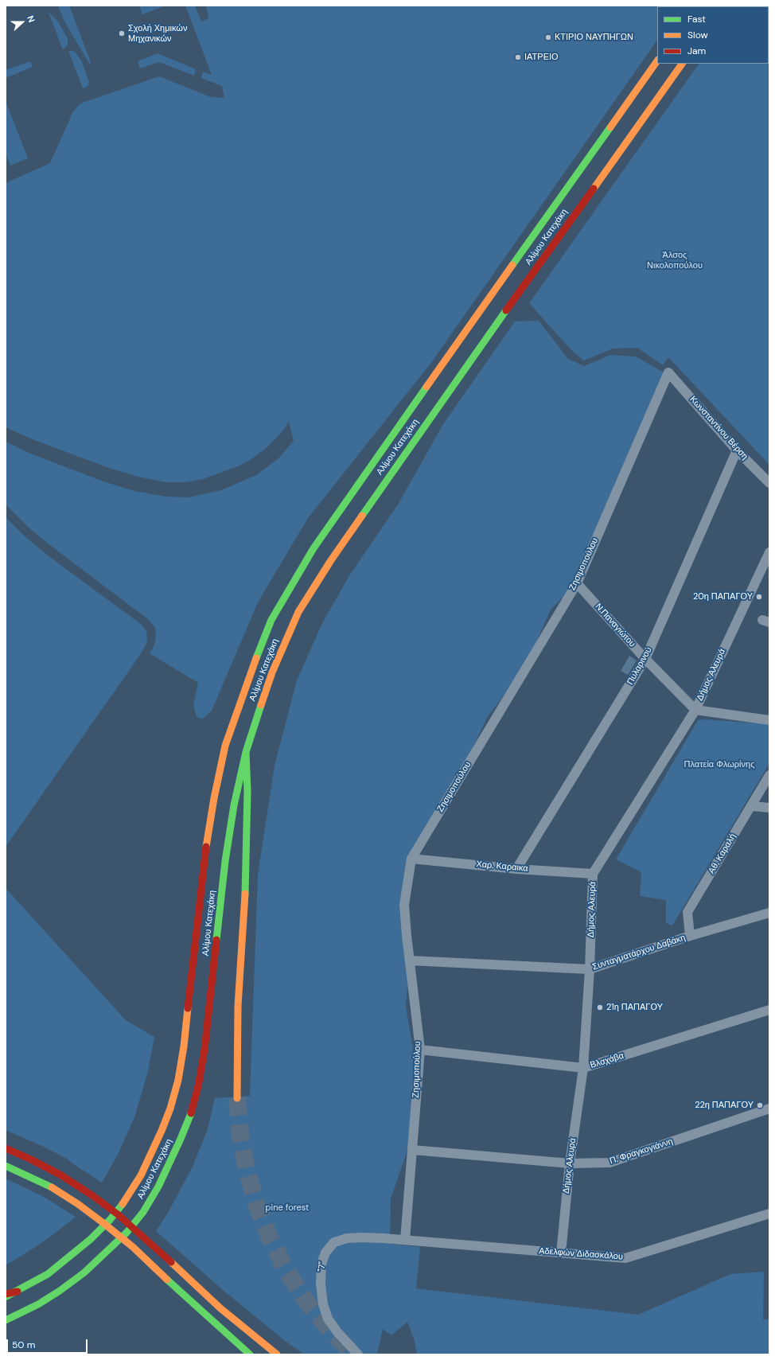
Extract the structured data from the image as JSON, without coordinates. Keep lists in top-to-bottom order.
{
  "streets": {
    "main road": ["Αλίμου Κατεχάκη"],
    "street": [
      "Κωνσταντίνου Βέρση",
      "Ζησιμοπούλου",
      "Ν.Παναγιώτου",
      "Πυλαρινού",
      "Δήμος Αλευρά",
      "Αθ. Καραλή",
      "Χαρ. Καραικα",
      "Συνταγματάρχου Δαβάκη",
      "Βλαχάβα",
      "Π. Φραγκογιάννη",
      "Αδελφών Διδασκάλου",
      "\"7\""
    ]
  },
  "crossings": [
    ["Κωνσταντίνου Βέρση", "Ζησιμοπούλου"],
    ["Κωνσταντίνου Βέρση", "Πυλαρινού"],
    ["Ζησιμοπούλου", "Ν.Παναγιώτου"],
    ["Ζησιμοπούλου", "Χαρ. Καραικα"],
    ["Ζησιμοπούλου", "Συνταγματάρχου Δαβάκη"],
    ["Ζησιμοπούλου", "Βλαχάβα"],
    ["Ζησιμοπούλου", "Π. Φραγκογιάννη"],
    ["Ζησιμοπούλου", "Αδελφών Διδασκάλου"],
    ["Ζησιμοπούλου", "\"7\""],
    ["Ν.Παναγιώτου", "Πυλαρινού"],
    ["Ν.Παναγιώτου", "Δήμος Αλευρά"],
    ["Πυλαρινού", "Χαρ. Καραικα"],
    ["Δήμος Αλευρά", "Χαρ. Καραικα"],
    ["Δήμος Αλευρά", "Συνταγματάρχου Δαβάκη"],
    ["Δήμος Αλευρά", "Βλαχάβα"],
    ["Δήμος Αλευρά", "Π. Φραγκογιάννη"],
    ["Δήμος Αλευρά", "Αδελφών Διδασκάλου"],
    ["Αθ. Καραλή", "Συνταγματάρχου Δαβάκη"],
    ["Αδελφών Διδασκάλου", "\"7\""]
  ],
  "parks": ["Άλσος Νικολοπούλου", "Πλατεία Φλωρίνης", "pine forest"],
  "places": [
    "Σχολή Χημικών Μηχανικών",
    "ΚΤΙΡΙΟ ΝΑΥΠΗΓΩΝ",
    "ΙΑΤΡΕΙΟ",
    "20η ΠΑΠΑΓΟΥ",
    "21η ΠΑΠΑΓΟΥ",
    "22η ΠΑΠΑΓΟΥ"
  ],
  "legend": ["Fast", "Slow", "Jam"],
  "scale_bar": "50 m",
  "north": "right"
}
